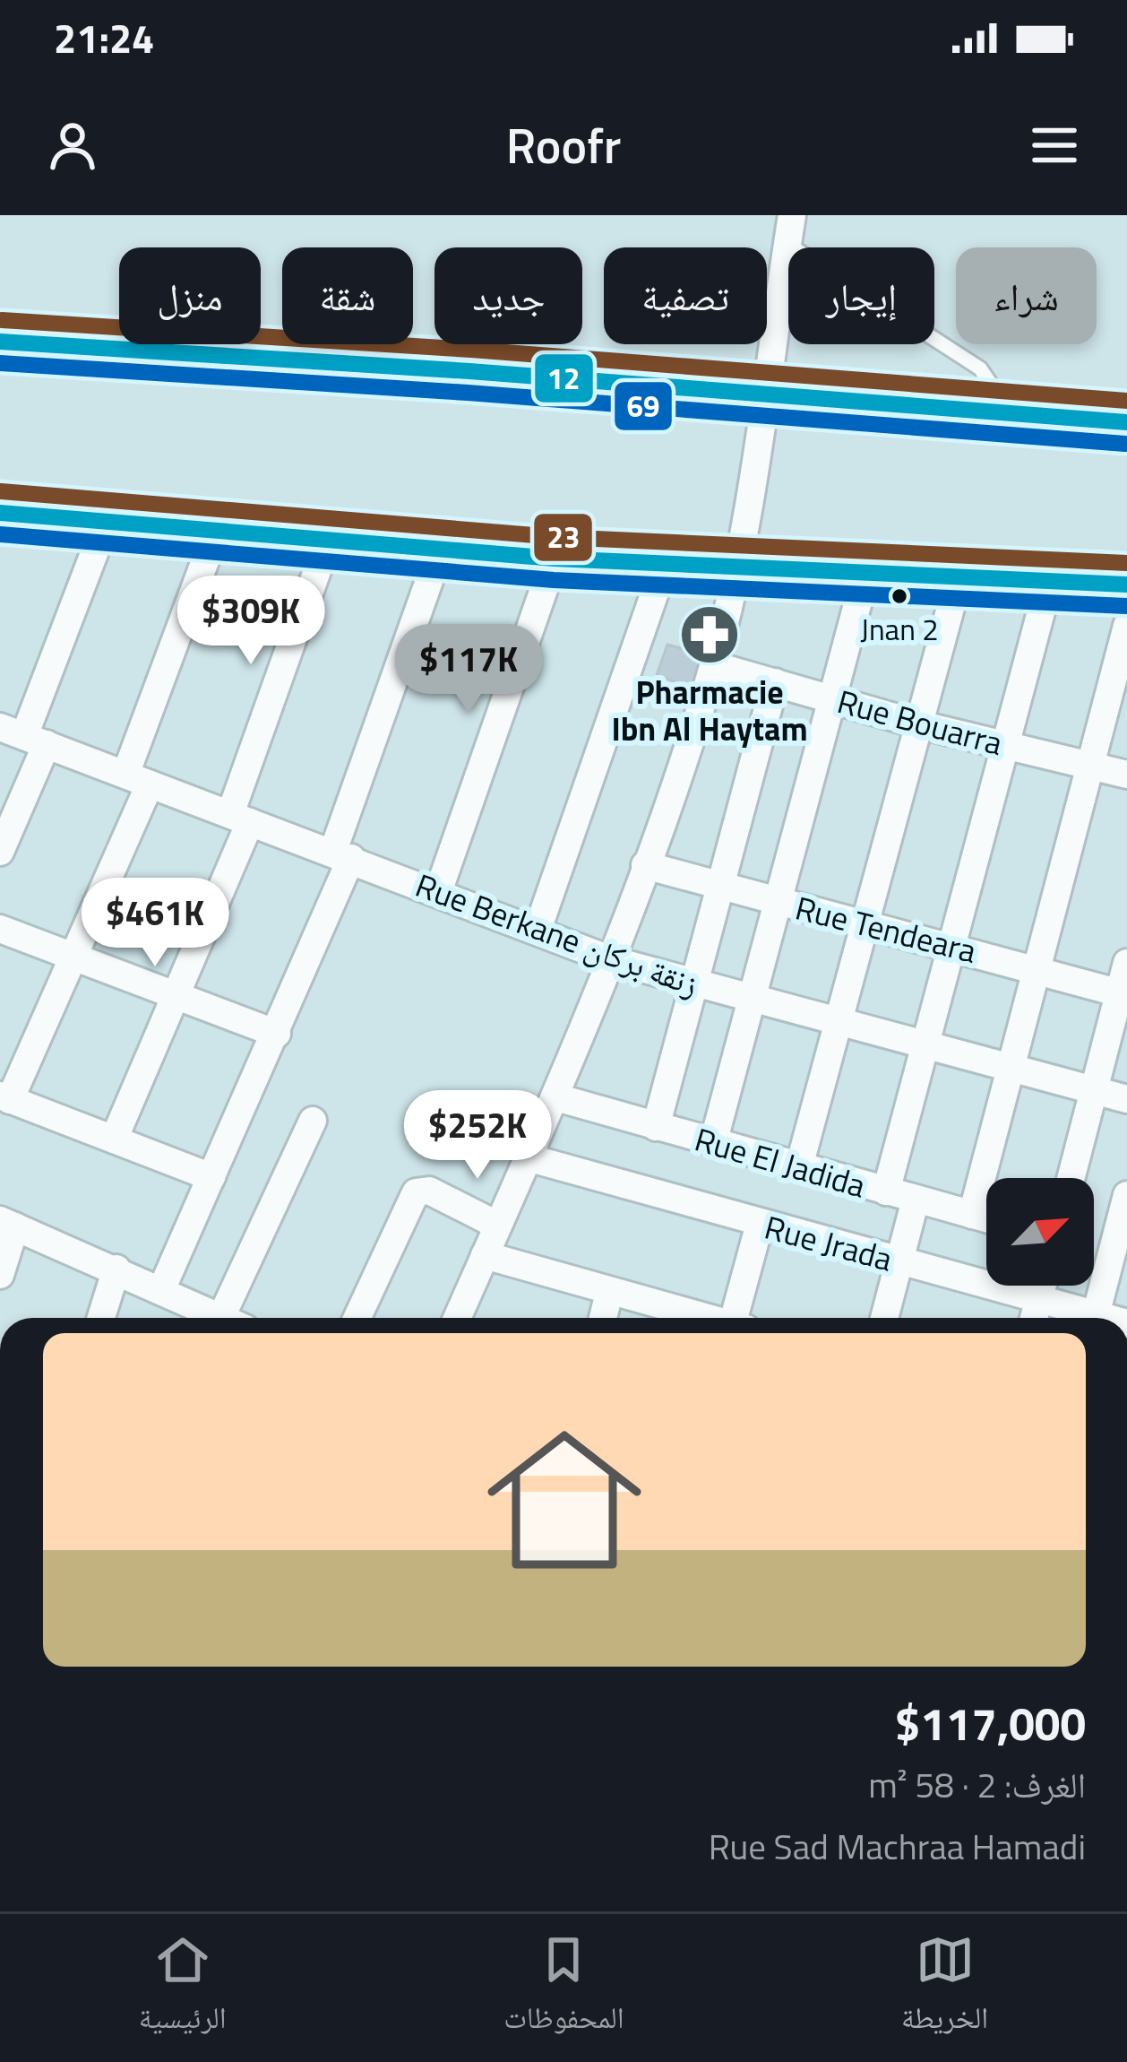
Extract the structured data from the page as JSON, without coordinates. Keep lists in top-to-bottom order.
{
  "streets": {
    "street": [
      "Rue Bouarra",
      "Rue Tendeara",
      "Rue Berkane زنقة بركان",
      "Rue El Jadida",
      "Rue Jrada"
    ]
  },
  "places": {
    "other": ["Jnan 2"],
    "pharmacy": ["Pharmacie Ibn Al Haytam"]
  },
  "lines": ["transit line 23", "transit line 12", "transit line 69"],
  "north": "top right",
  "page": {
    "status": "21:24",
    "header": "Roofr",
    "chip": [
      "شراء",
      "إيجار",
      "تصفية",
      "جديد",
      "شقة",
      "منزل"
    ],
    "price": [
      "$309K",
      "$117K",
      "$461K",
      "$252K"
    ],
    "list": [
      {
        "name": "$117,000",
        "note": "الغرف: 2 · 58 m² · Rue Sad Machraa Hamadi"
      }
    ],
    "tabs": ["الخريطة", "المحفوظات", "الرئيسية"]
  }
}
